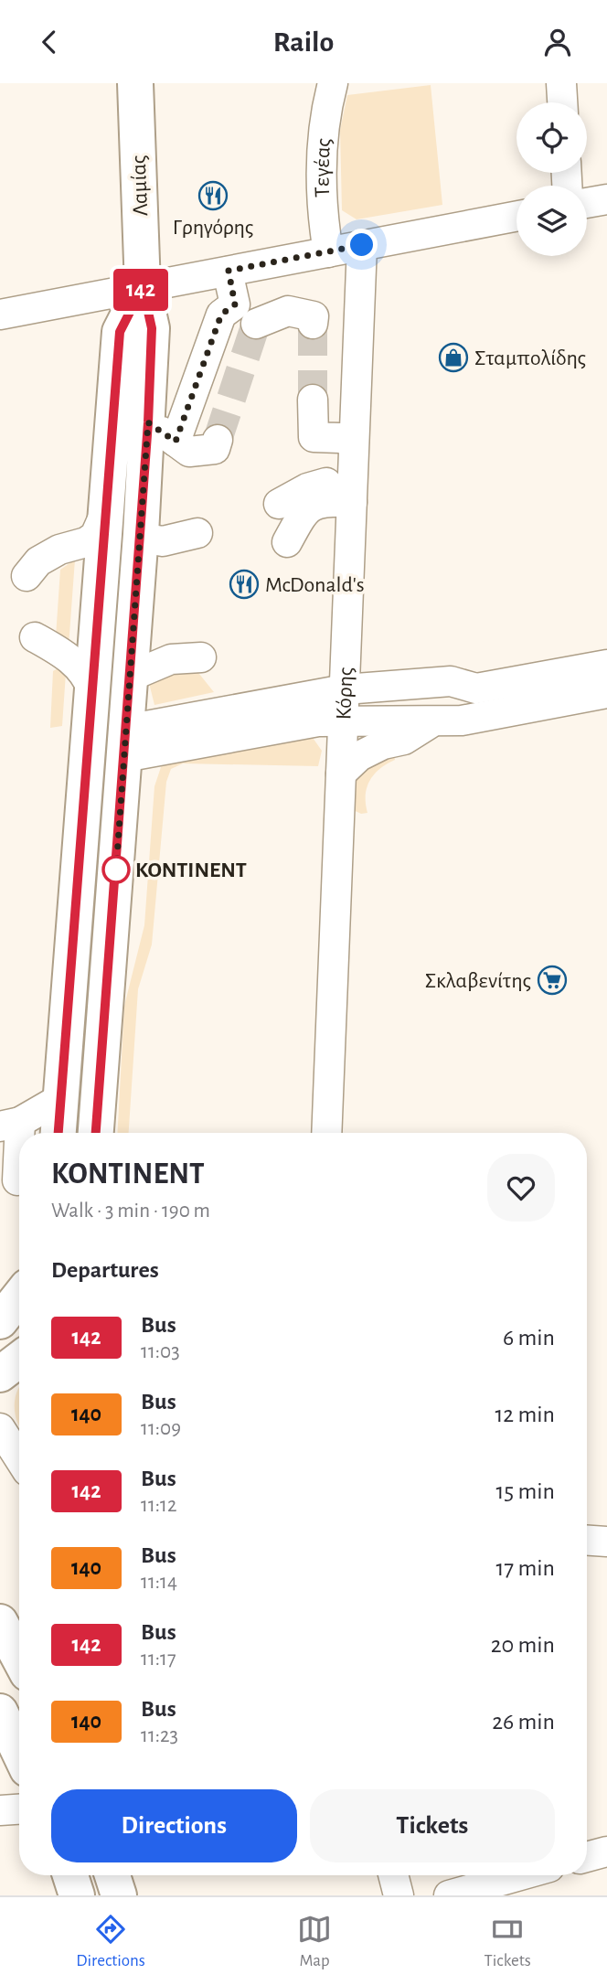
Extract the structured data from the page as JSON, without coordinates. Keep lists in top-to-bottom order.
{
  "streets": {
    "main road": ["Λαμίας"],
    "street": ["Τεγέας", "Κόρης"]
  },
  "places": {
    "restaurant": ["Γρηγόρης", "McDonald's"],
    "shop": ["Σταμπολίδης"],
    "other": ["ΚΟΝΤΙΝΕΝΤ"],
    "supermarket": ["Σκλαβενίτης"]
  },
  "lines": ["bus line 142"],
  "page": {
    "header": "Railo",
    "on_map": "142",
    "heading": [
      ["ΚΟΝΤΙΝΕΝΤ", "Walk · 3 min · 190 m"],
      "Departures"
    ],
    "list": [
      {
        "mark": "142",
        "name": "Bus",
        "note": "11:03",
        "value": "6 min"
      },
      {
        "mark": "140",
        "name": "Bus",
        "note": "11:09",
        "value": "12 min"
      },
      {
        "mark": "142",
        "name": "Bus",
        "note": "11:12",
        "value": "15 min"
      },
      {
        "mark": "140",
        "name": "Bus",
        "note": "11:14",
        "value": "17 min"
      },
      {
        "mark": "142",
        "name": "Bus",
        "note": "11:17",
        "value": "20 min"
      },
      {
        "mark": "140",
        "name": "Bus",
        "note": "11:23",
        "value": "26 min"
      }
    ],
    "buttons": ["Directions", "Tickets"],
    "tabs": ["Directions", "Map", "Tickets"]
  }
}
